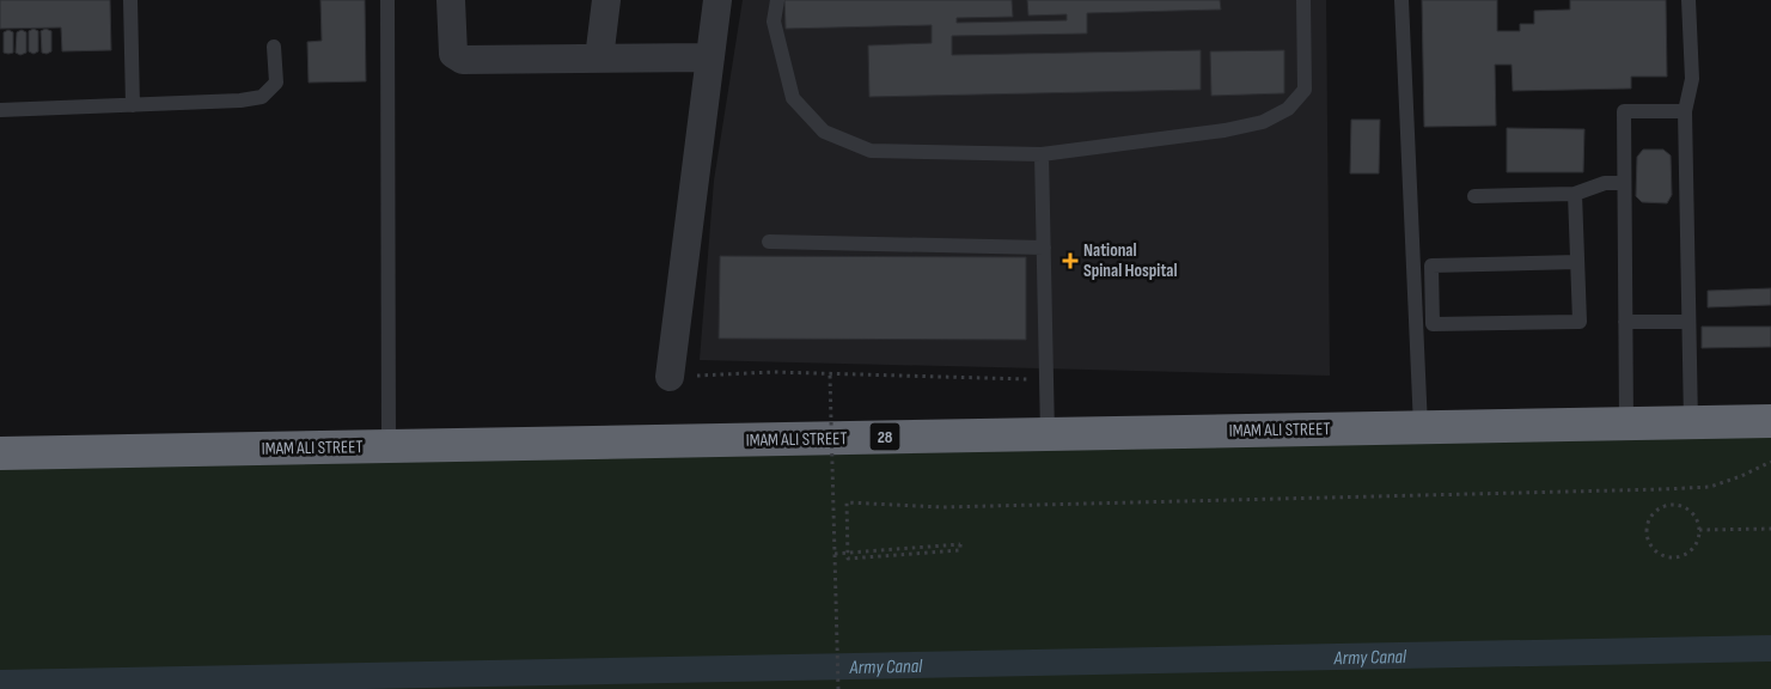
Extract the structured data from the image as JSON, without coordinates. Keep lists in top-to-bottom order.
{
  "streets": {
    "highway": ["IMAM ALI STREET", "28"]
  },
  "water": ["Army Canal"],
  "places": {
    "health": ["National Spinal Hospital"]
  }
}
